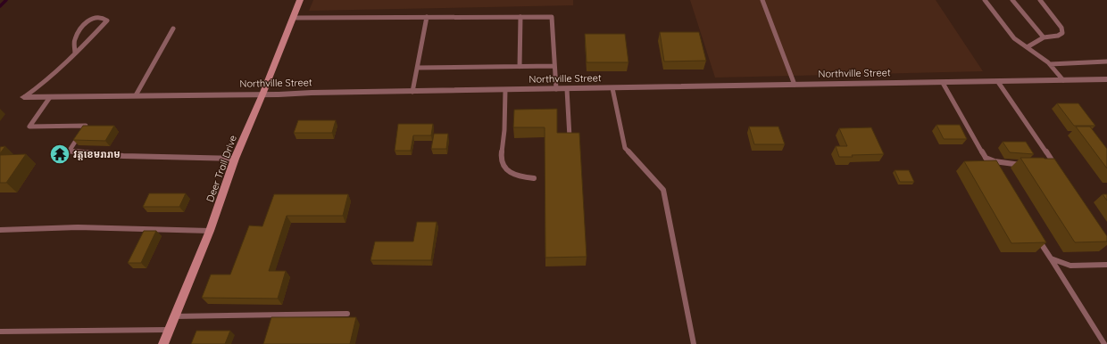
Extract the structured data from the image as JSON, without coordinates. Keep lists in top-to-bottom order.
{
  "streets": {
    "street": ["Northville Street", "Deer Trail Drive"]
  },
  "crossings": [
    ["Northville Street", "Deer Trail Drive"]
  ],
  "places": {
    "temple": ["វត្តខេមរារាម"]
  }
}
